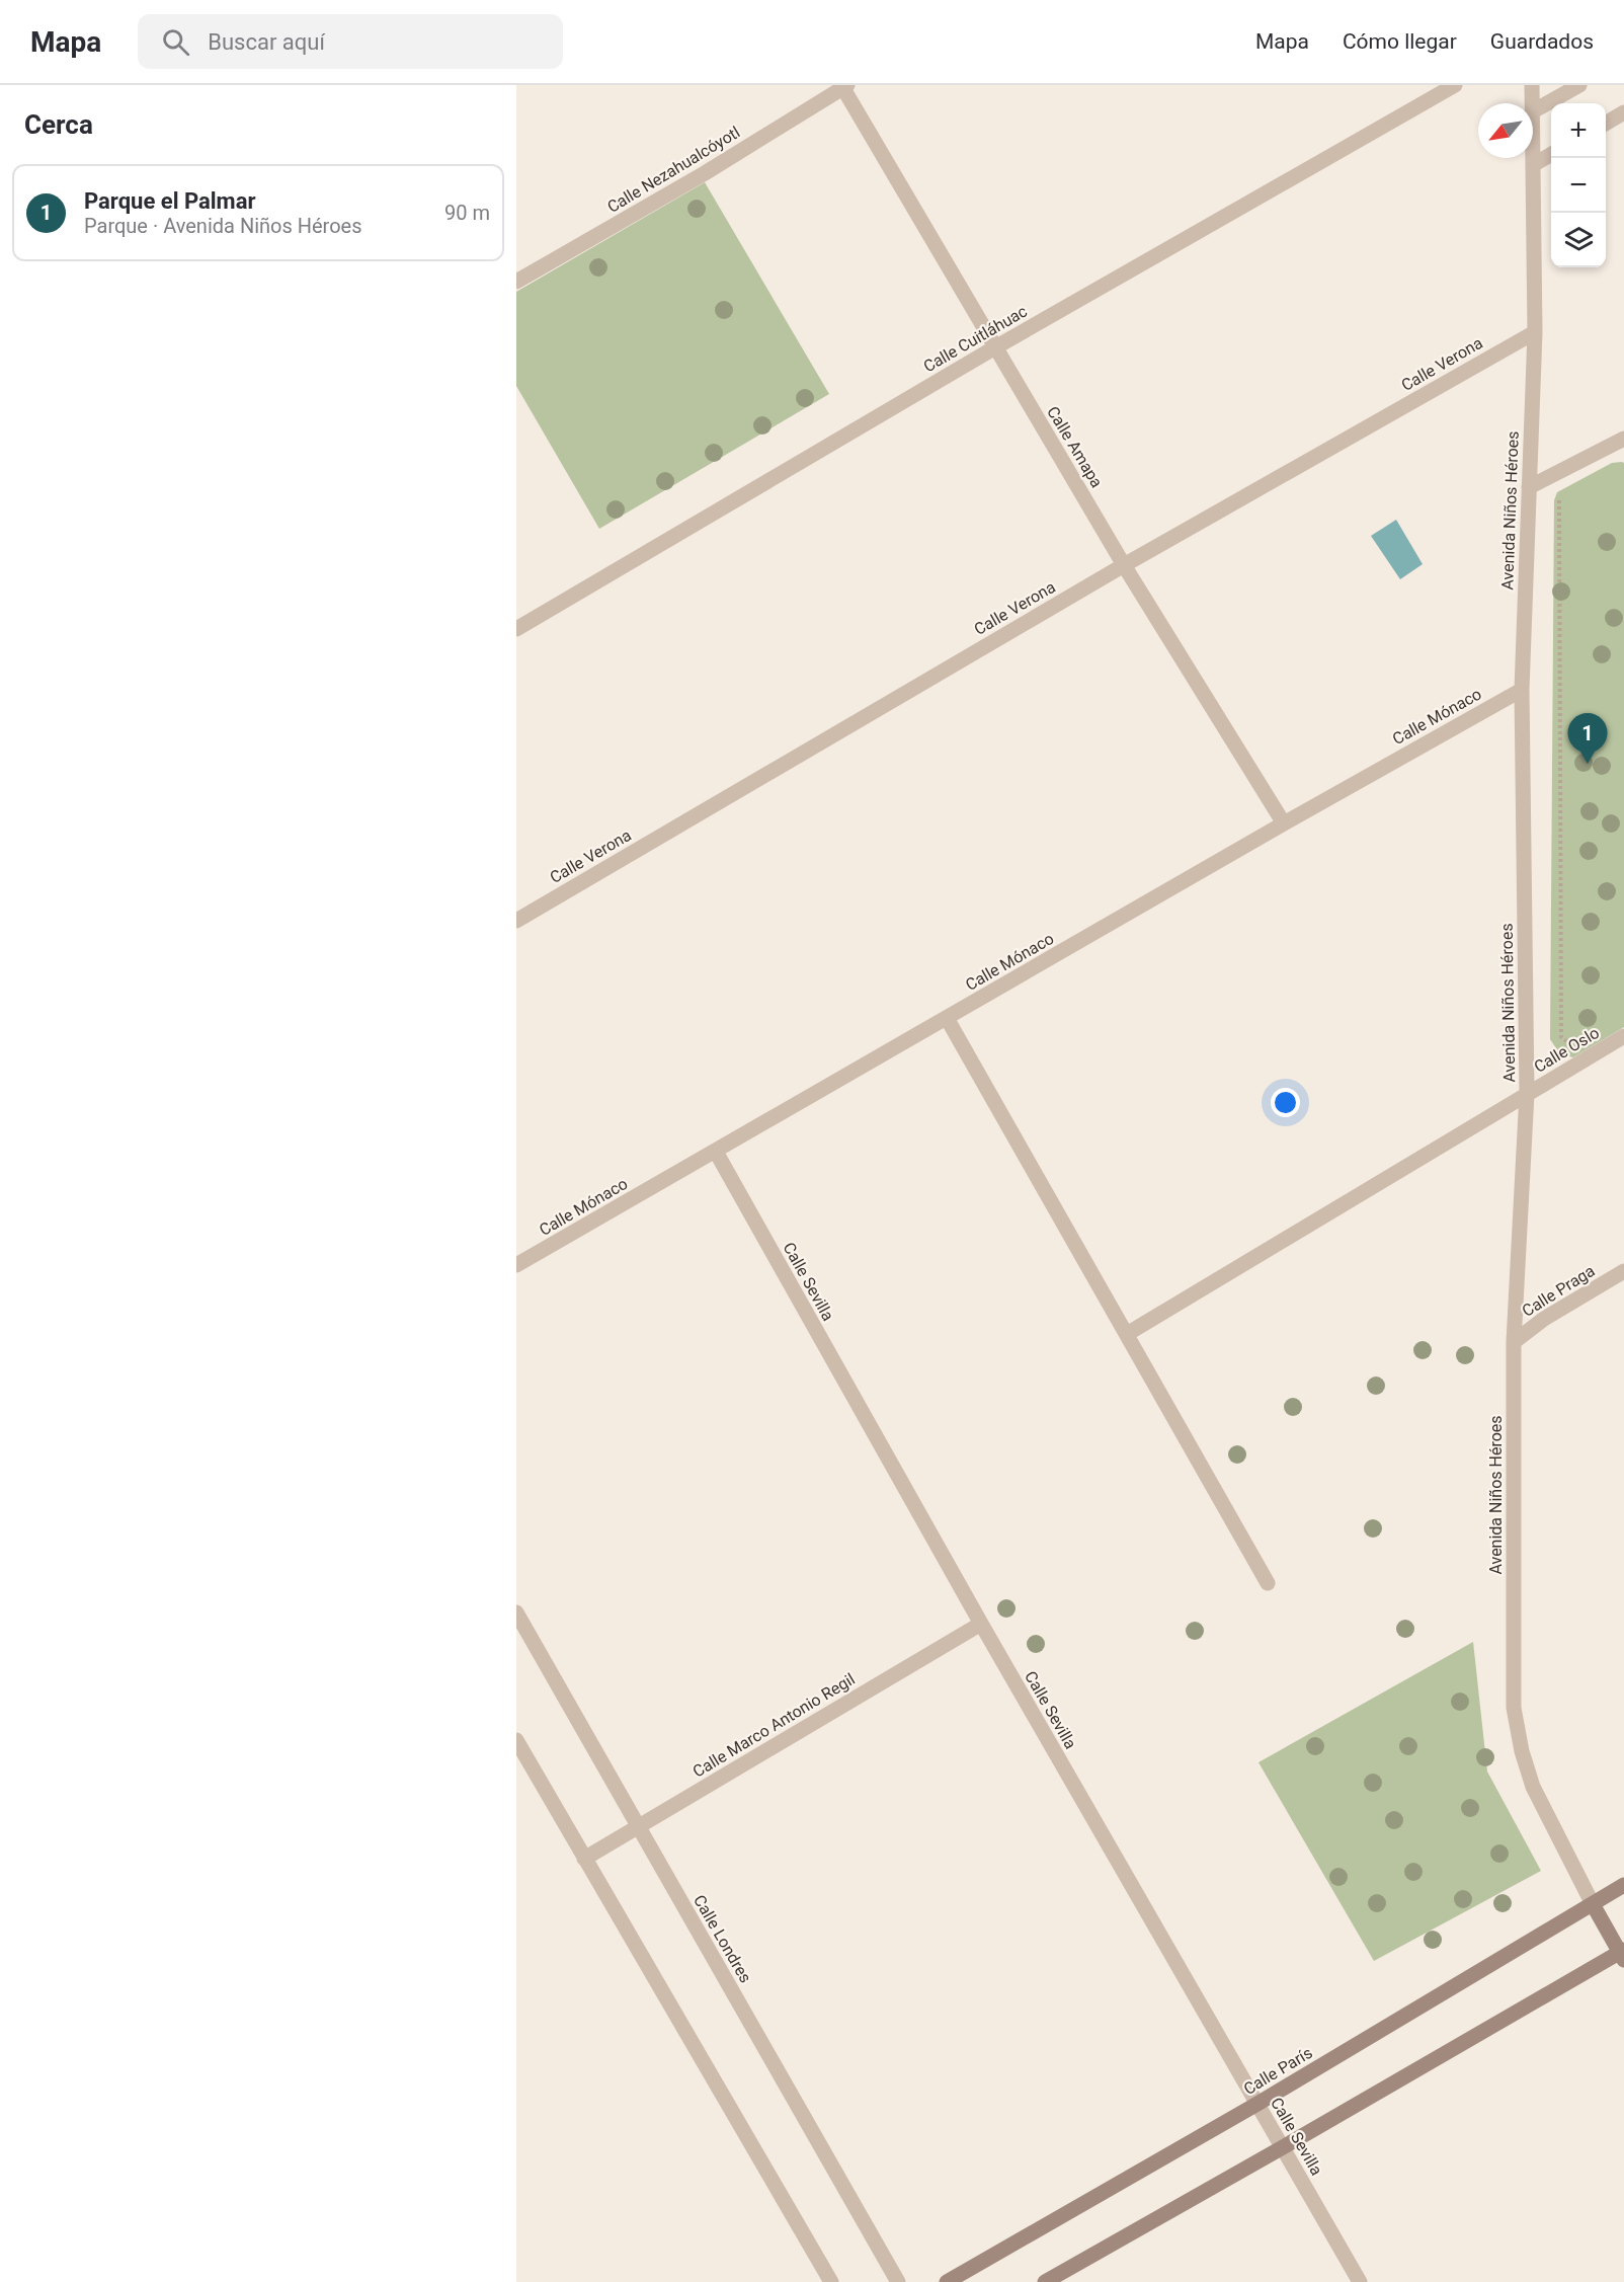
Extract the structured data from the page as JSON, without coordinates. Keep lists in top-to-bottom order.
{
  "streets": {
    "main road": ["Calle París"],
    "street": [
      "Calle Nezahualcóyotl",
      "Calle Cuitláhuac",
      "Calle Verona",
      "Calle Amapa",
      "Avenida Niños Héroes",
      "Calle Mónaco",
      "Calle Oslo",
      "Calle Sevilla",
      "Calle Praga",
      "Calle Marco Antonio Regil",
      "Calle Londres"
    ]
  },
  "crossings": [
    ["Calle Nezahualcóyotl", "Calle Amapa"],
    ["Calle Cuitláhuac", "Calle Amapa"],
    ["Calle Verona", "Calle Amapa"],
    ["Calle Verona", "Avenida Niños Héroes"],
    ["Calle Amapa", "Calle Mónaco"],
    ["Avenida Niños Héroes", "Calle Mónaco"],
    ["Avenida Niños Héroes", "Calle Oslo"],
    ["Avenida Niños Héroes", "Calle Praga"],
    ["Avenida Niños Héroes", "Calle París"],
    ["Calle Mónaco", "Calle Sevilla"],
    ["Calle Sevilla", "Calle Marco Antonio Regil"],
    ["Calle Sevilla", "Calle París"],
    ["Calle Marco Antonio Regil", "Calle Londres"]
  ],
  "north": "bottom left",
  "page": {
    "header": "Mapa",
    "search": "Buscar aquí",
    "nav": ["Mapa", "Cómo llegar", "Guardados"],
    "heading": "Cerca",
    "map_buttons": ["+", "−"],
    "list": [
      {
        "mark": "1",
        "name": "Parque el Palmar",
        "note": "Parque · Avenida Niños Héroes",
        "value": "90 m"
      }
    ],
    "pins": "1"
  }
}
